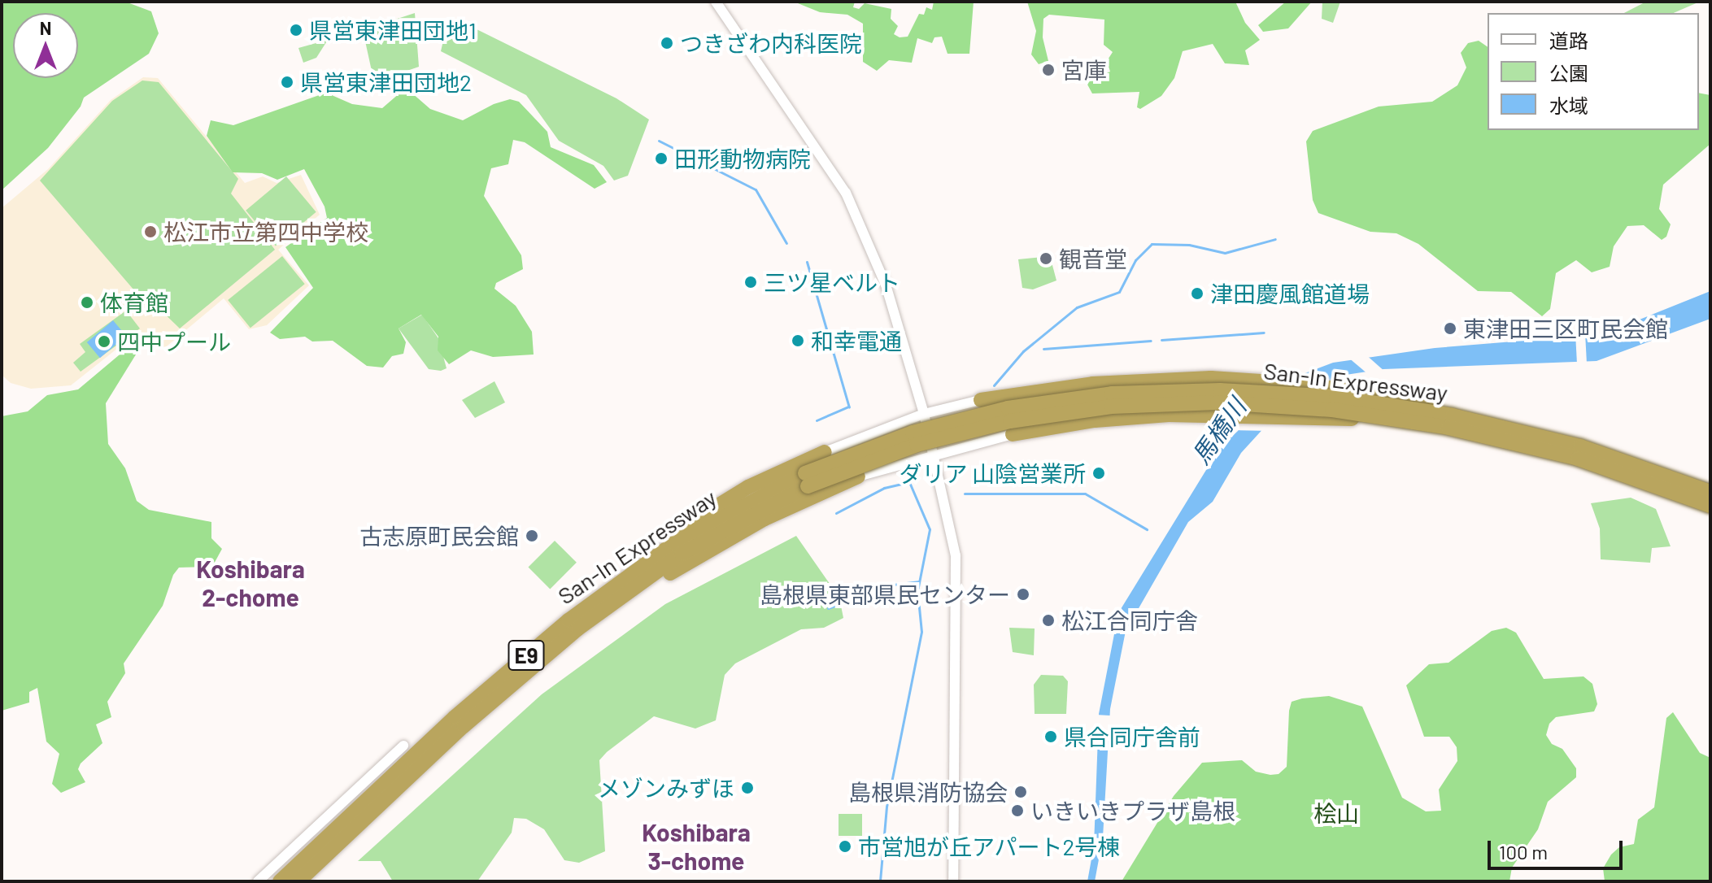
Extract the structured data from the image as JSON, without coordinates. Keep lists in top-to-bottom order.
{
  "streets": {
    "highway": ["San-In Expressway", "E9"]
  },
  "districts": ["Koshibara 2-chome", "Koshibara 3-chome"],
  "water": ["馬橋川"],
  "parks": ["桧山"],
  "places": [
    "県営東津田団地1",
    "つきざわ内科医院",
    "宮庫",
    "県営東津田団地2",
    "田形動物病院",
    "松江市立第四中学校",
    "観音堂",
    "三ツ星ベルト",
    "津田慶風館道場",
    "体育館",
    "東津田三区町民会館",
    "和幸電通",
    "四中プール",
    "ダリア 山陰営業所",
    "古志原町民会館",
    "島根県東部県民センター",
    "松江合同庁舎",
    "県合同庁舎前",
    "メゾンみずほ",
    "島根県消防協会",
    "いきいきプラザ島根",
    "市営旭が丘アパート2号棟"
  ],
  "legend": ["道路", "公園", "水域"],
  "scale_bar": "100 m",
  "north": "top"
}
